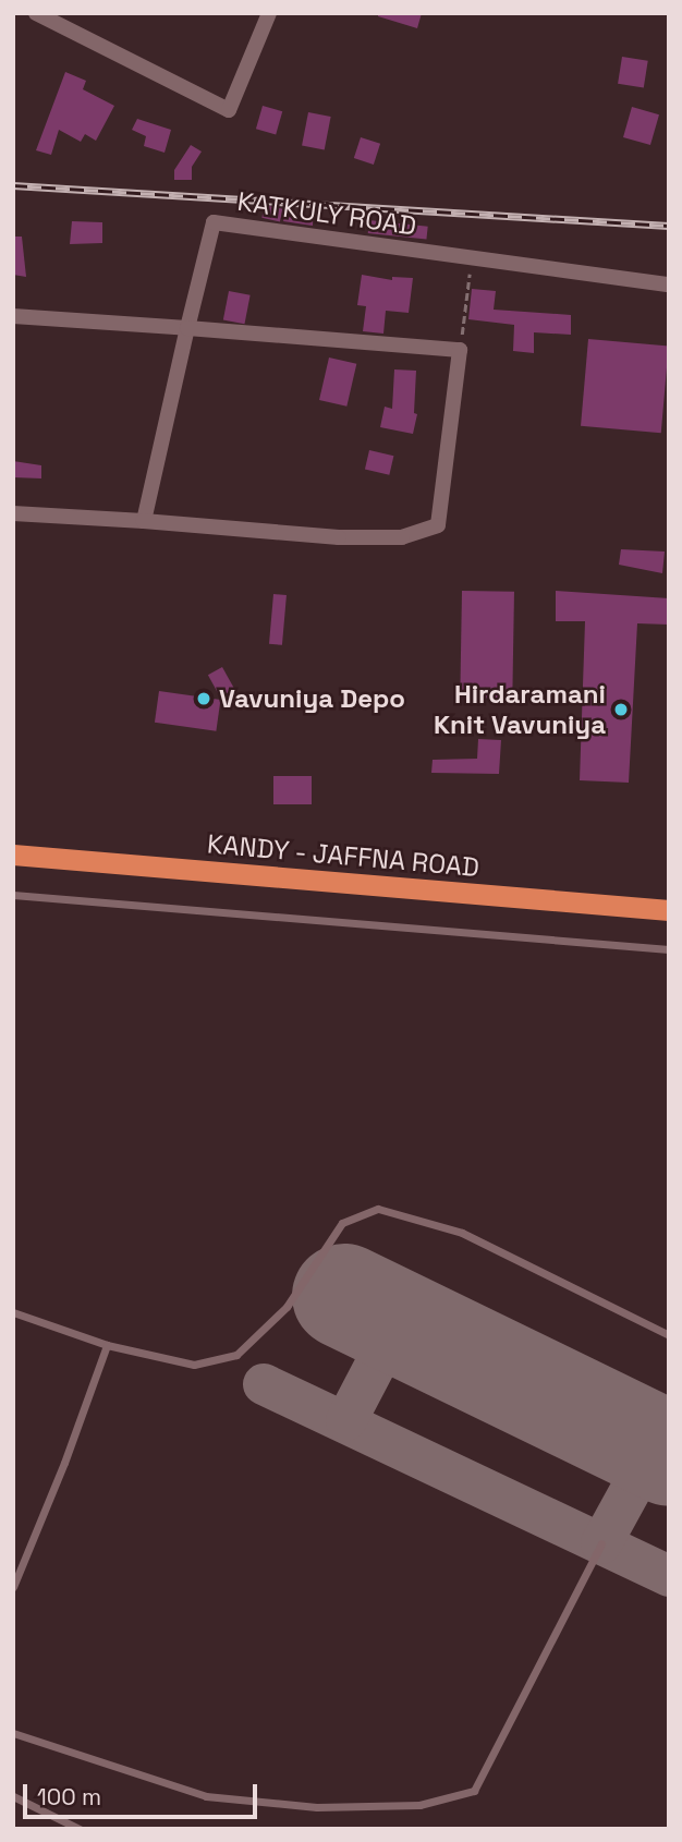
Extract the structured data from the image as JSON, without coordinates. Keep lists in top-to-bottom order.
{
  "streets": {
    "highway": ["KANDY - JAFFNA ROAD"],
    "street": ["KATKULY ROAD"]
  },
  "places": ["Vavuniya Depo", "Hirdaramani Knit Vavuniya"],
  "scale_bar": "100 m"
}
